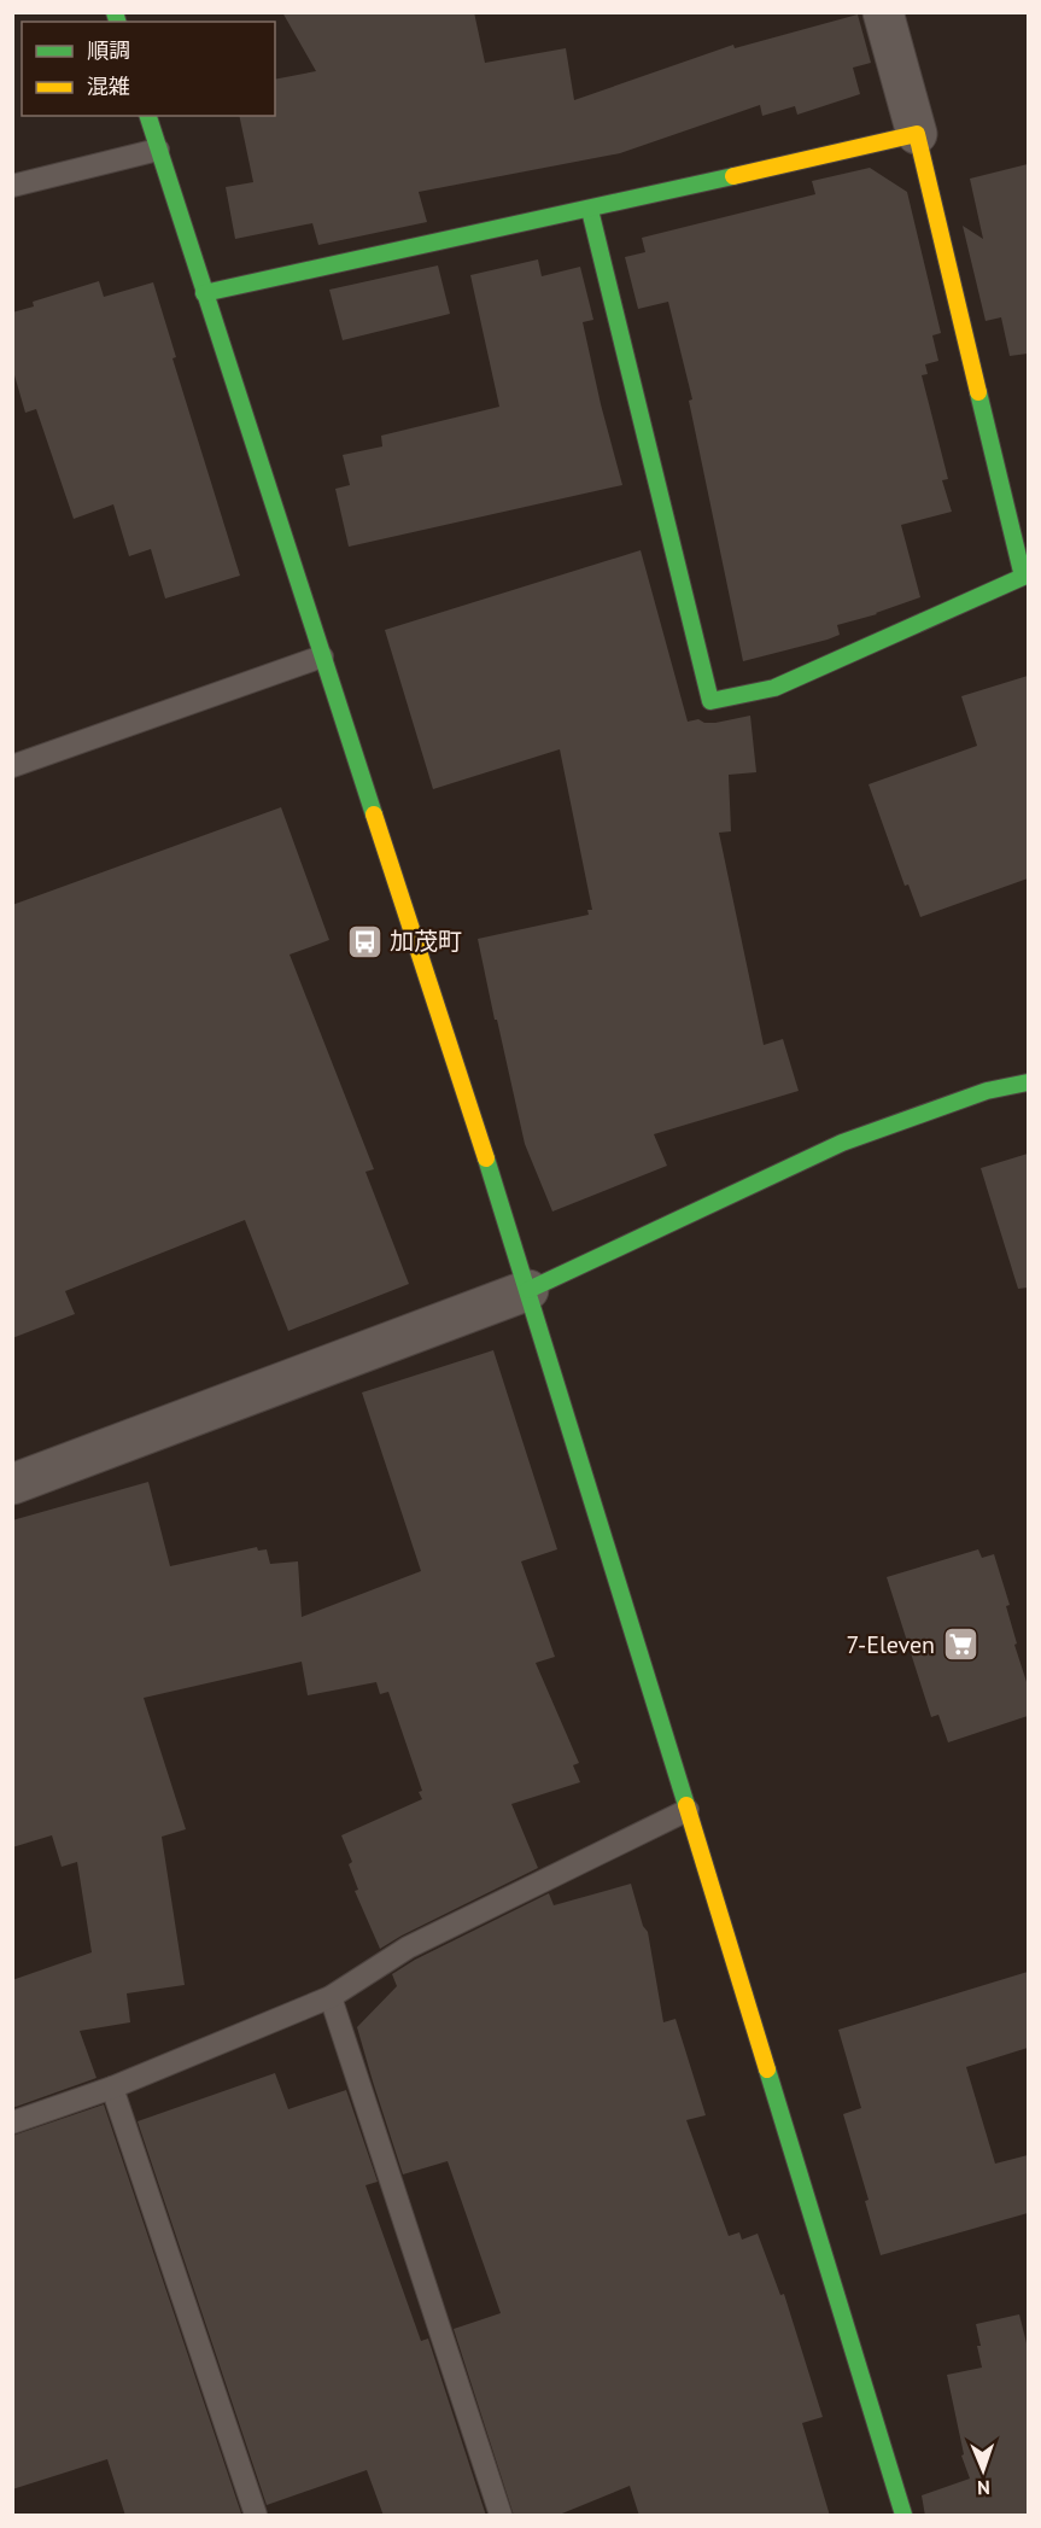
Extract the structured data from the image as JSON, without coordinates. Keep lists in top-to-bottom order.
{
  "places": {
    "bus stop": ["加茂町"],
    "supermarket": ["7-Eleven"]
  },
  "legend": ["順調", "混雑"],
  "north": "bottom"
}
